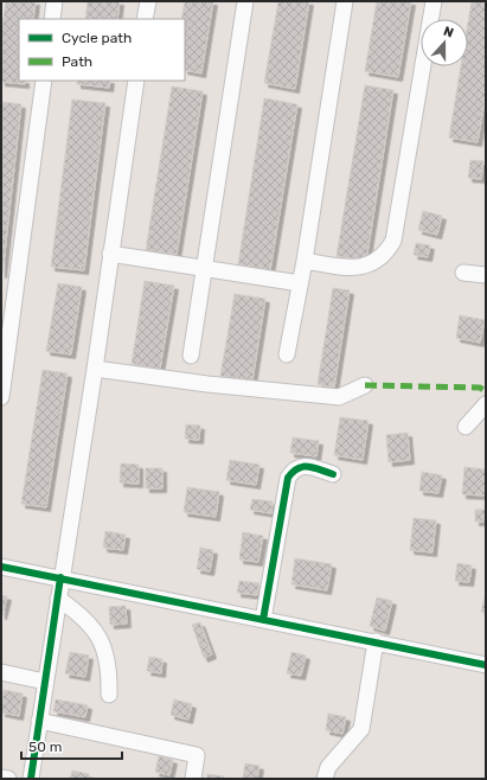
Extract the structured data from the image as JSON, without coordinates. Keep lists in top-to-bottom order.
{
  "legend": ["Cycle path", "Path"],
  "scale_bar": "50 m",
  "north": "top"
}
